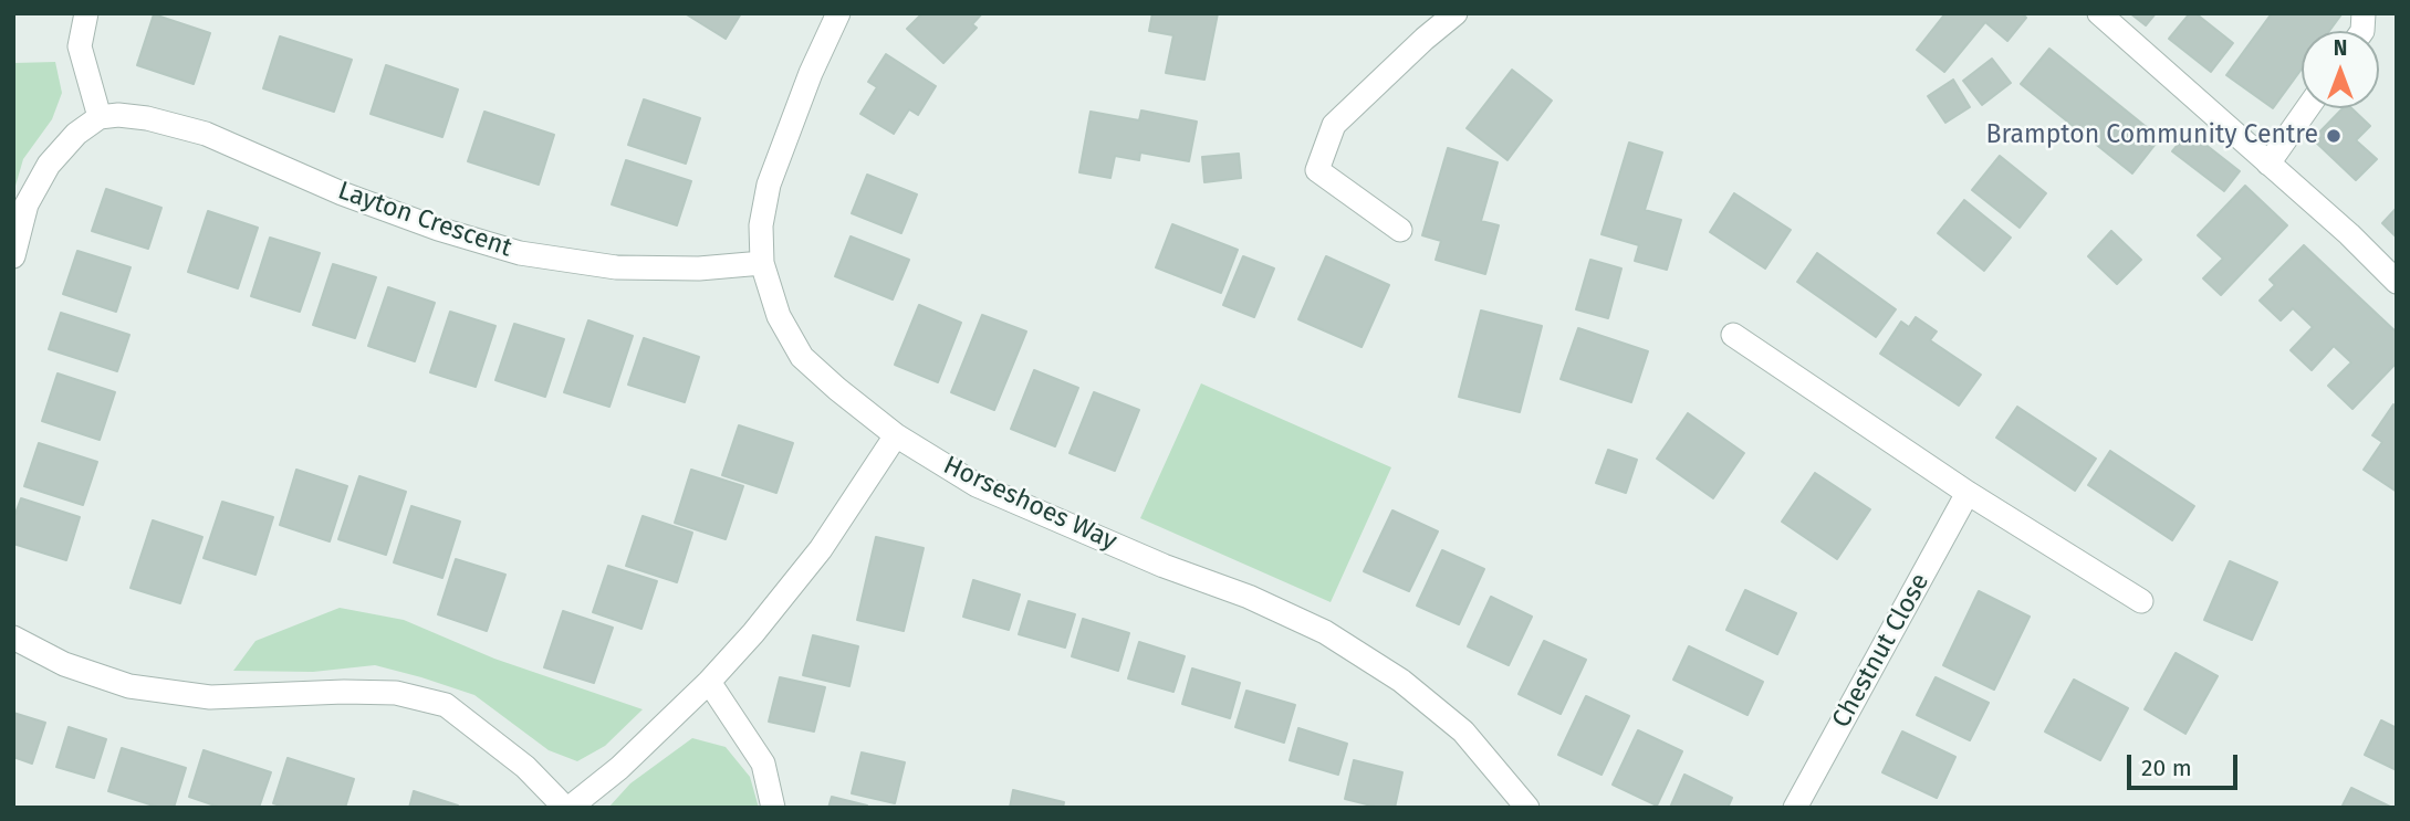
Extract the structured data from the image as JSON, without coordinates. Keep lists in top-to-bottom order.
{
  "streets": {
    "street": ["Layton Crescent", "Horseshoes Way", "Chestnut Close"]
  },
  "crossings": [
    ["Layton Crescent", "Horseshoes Way"]
  ],
  "places": ["Brampton Community Centre"],
  "scale_bar": "20 m",
  "north": "top"
}
